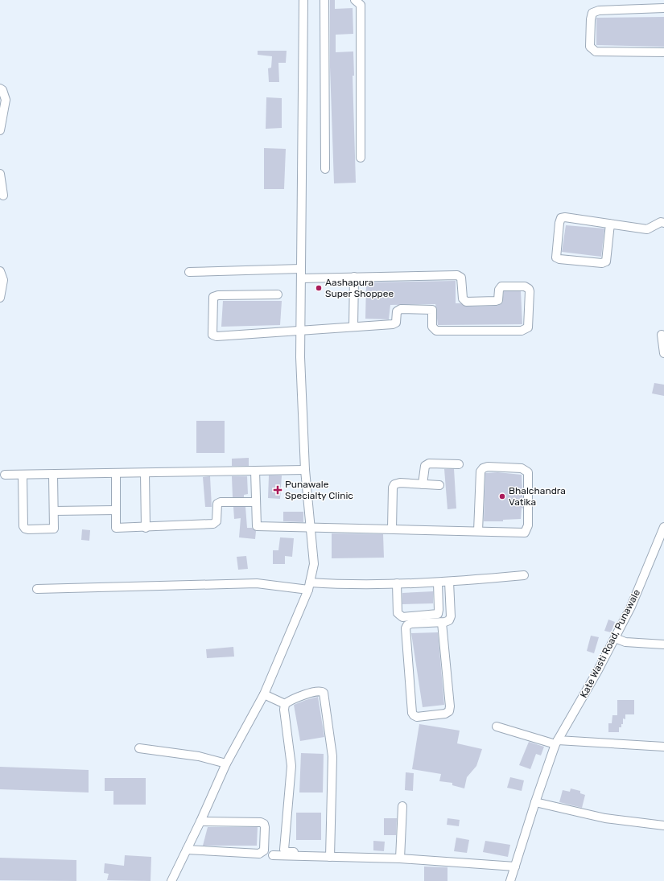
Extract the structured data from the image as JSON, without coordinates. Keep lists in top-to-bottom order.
{
  "streets": {
    "street": ["Kate Wasti Road, Punawale"]
  },
  "places": {
    "other": ["Aashapura Super Shoppee", "Bhalchandra Vatika"],
    "health": ["Punawale Specialty Clinic"]
  }
}
